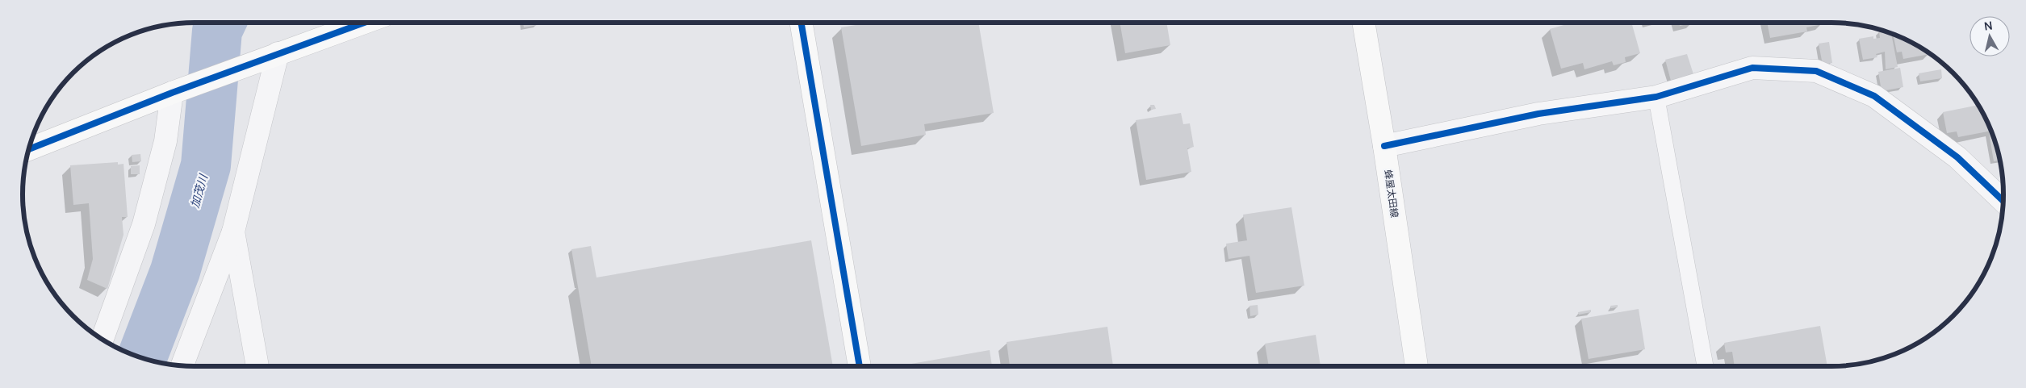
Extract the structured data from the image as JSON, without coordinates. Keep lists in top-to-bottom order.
{
  "streets": {
    "street": ["蜂屋太田線"]
  },
  "water": ["加茂川"],
  "north": "top"
}
